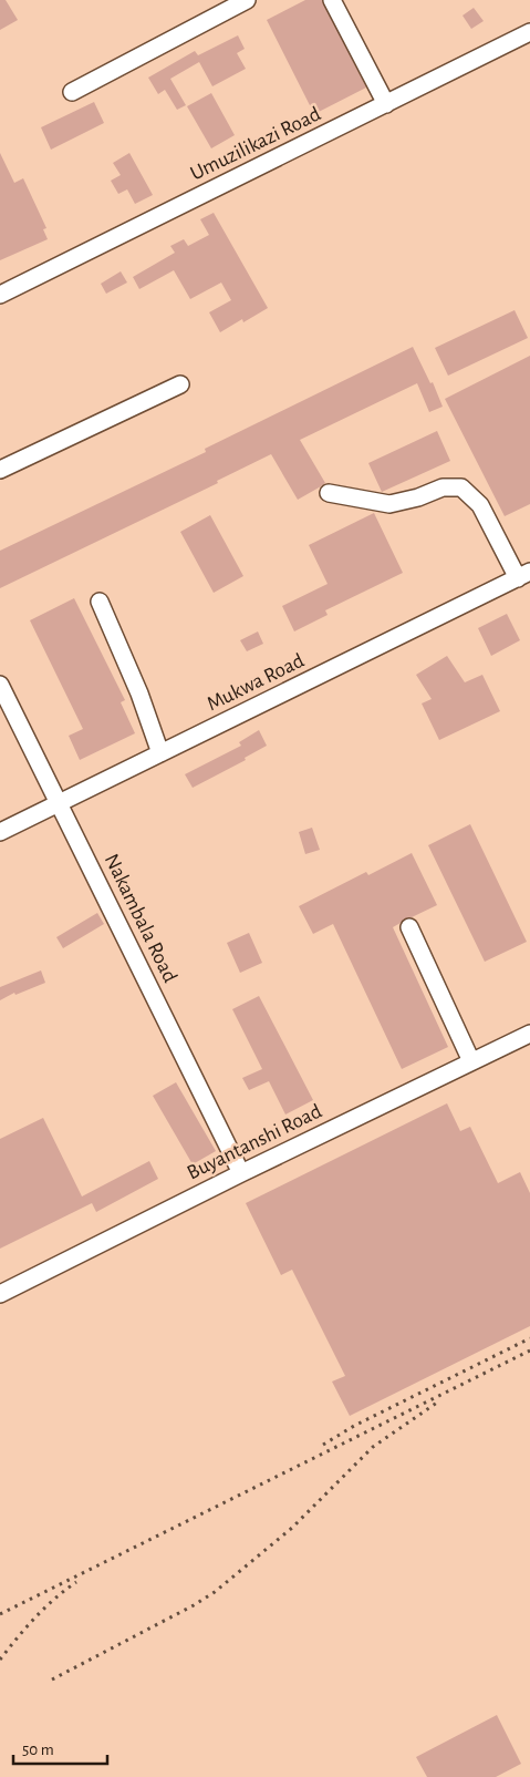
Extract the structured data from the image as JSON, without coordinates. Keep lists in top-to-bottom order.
{
  "streets": {
    "street": [
      "Umuzilikazi Road",
      "Mukwa Road",
      "Nakambala Road",
      "Buyantanshi Road"
    ]
  },
  "crossings": [
    ["Mukwa Road", "Nakambala Road"],
    ["Nakambala Road", "Buyantanshi Road"]
  ],
  "scale_bar": "50 m"
}
